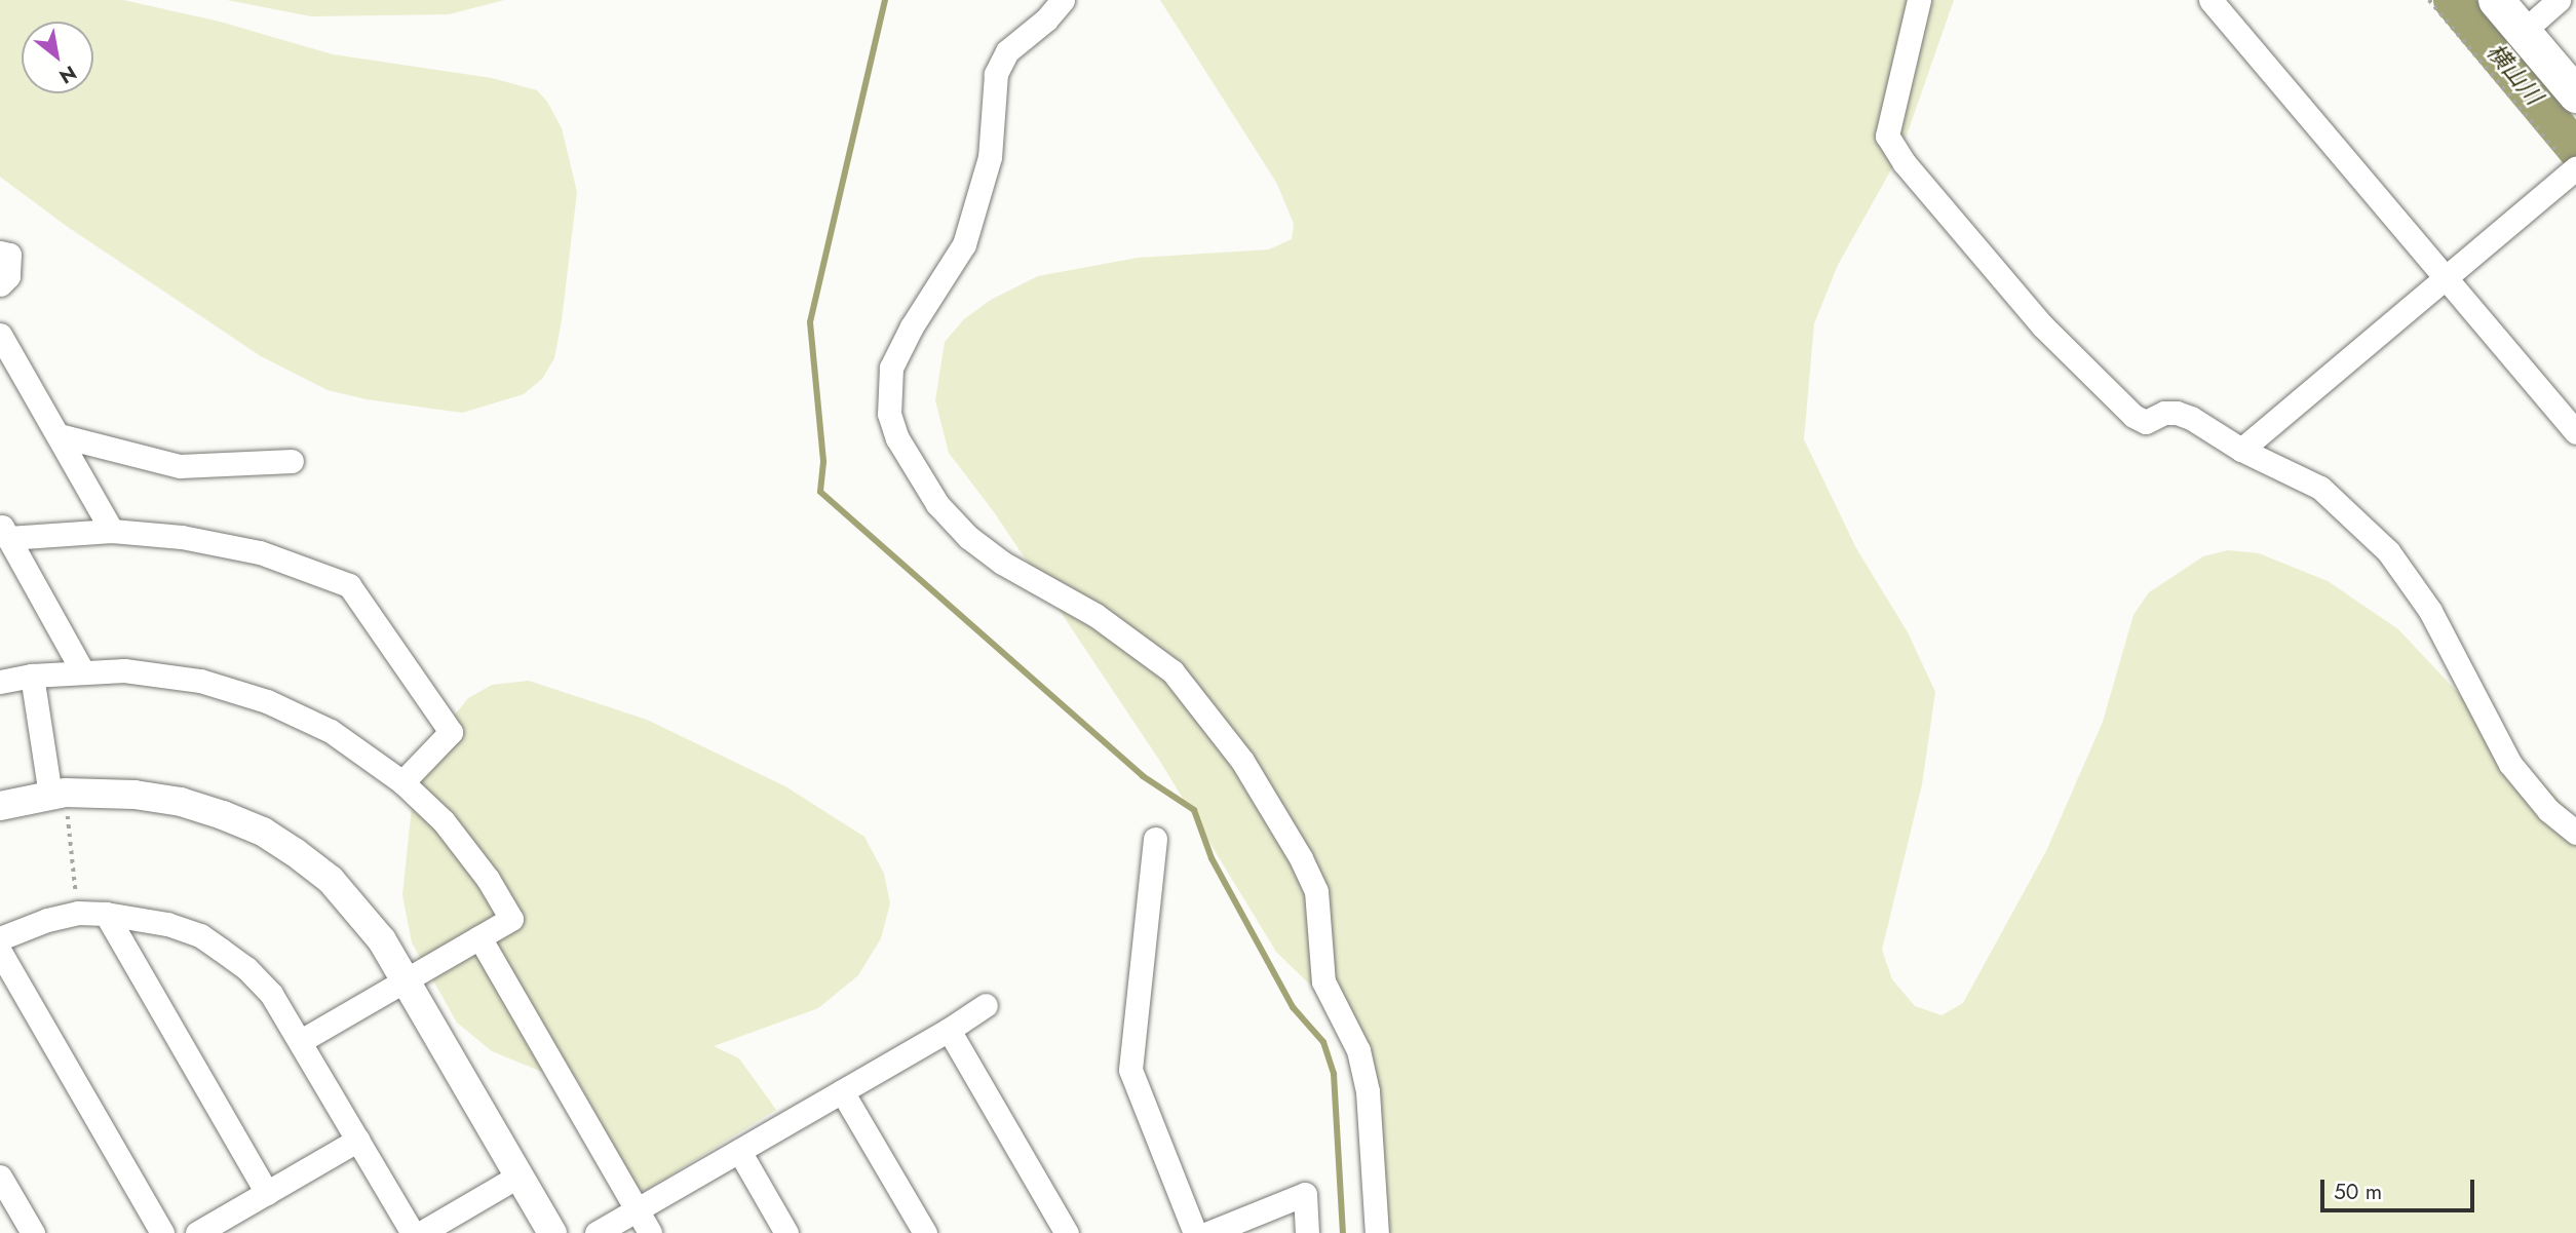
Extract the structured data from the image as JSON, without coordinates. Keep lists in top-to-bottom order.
{
  "water": ["横山川"],
  "scale_bar": "50 m",
  "north": "bottom right"
}
